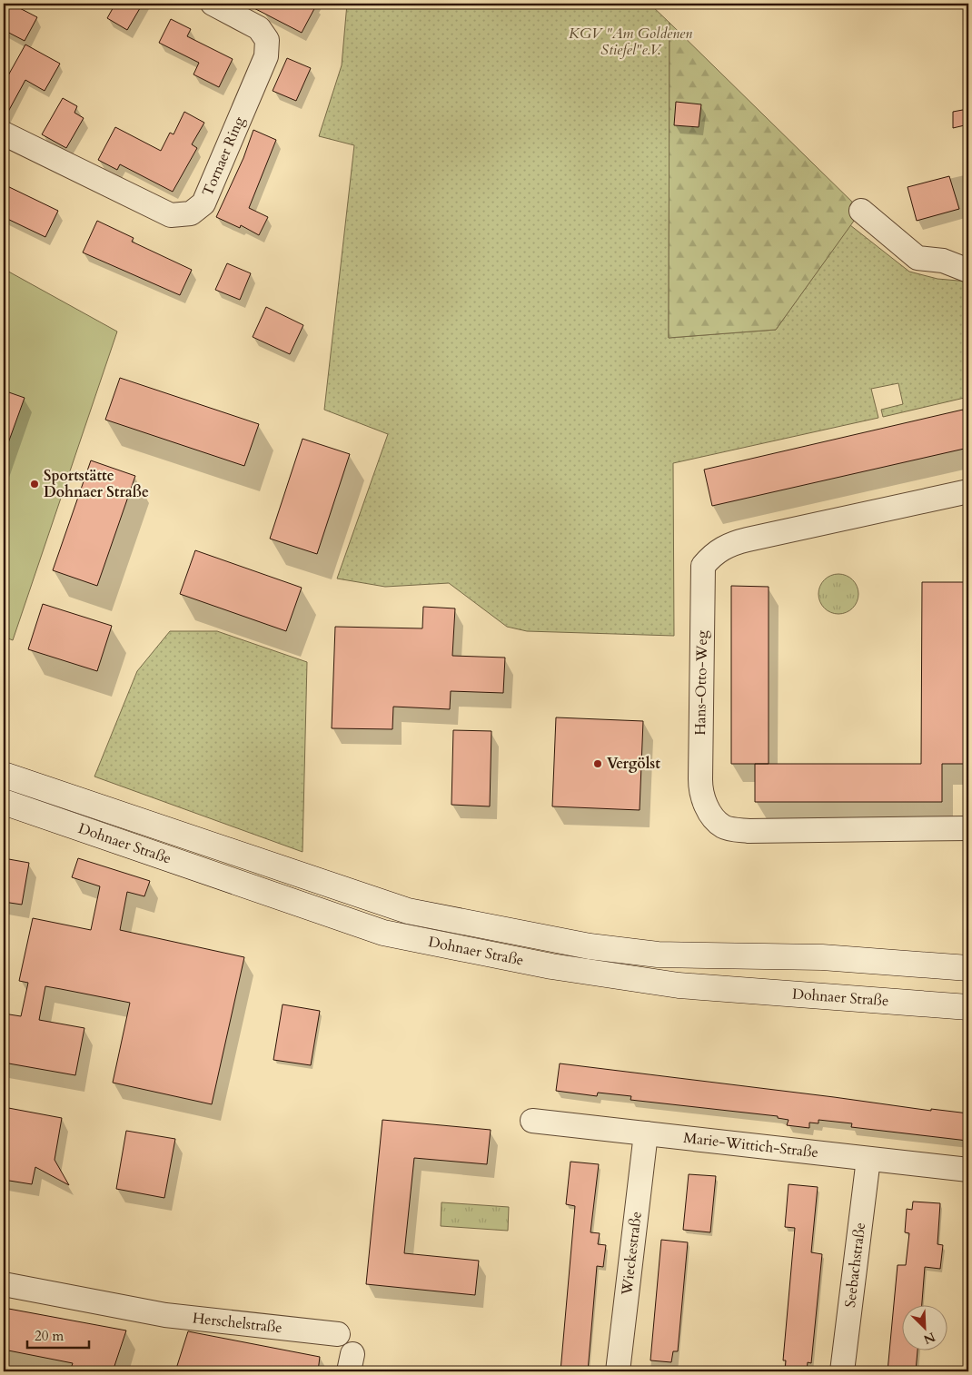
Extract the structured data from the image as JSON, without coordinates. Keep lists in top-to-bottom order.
{
  "streets": {
    "main road": ["Dohnaer Straße"],
    "street": [
      "Tornaer Ring",
      "Hans-Otto-Weg",
      "Marie-Wittich-Straße",
      "Wieckestraße",
      "Seebachstraße",
      "Herschelstraße"
    ]
  },
  "crossings": [
    ["Marie-Wittich-Straße", "Wieckestraße"],
    ["Marie-Wittich-Straße", "Seebachstraße"]
  ],
  "parks": ["KGV \"Am Goldenen Stiefel\"e.V."],
  "places": ["Sportstätte Dohnaer Straße", "Vergölst"],
  "scale_bar": "20 m",
  "north": "bottom right"
}
